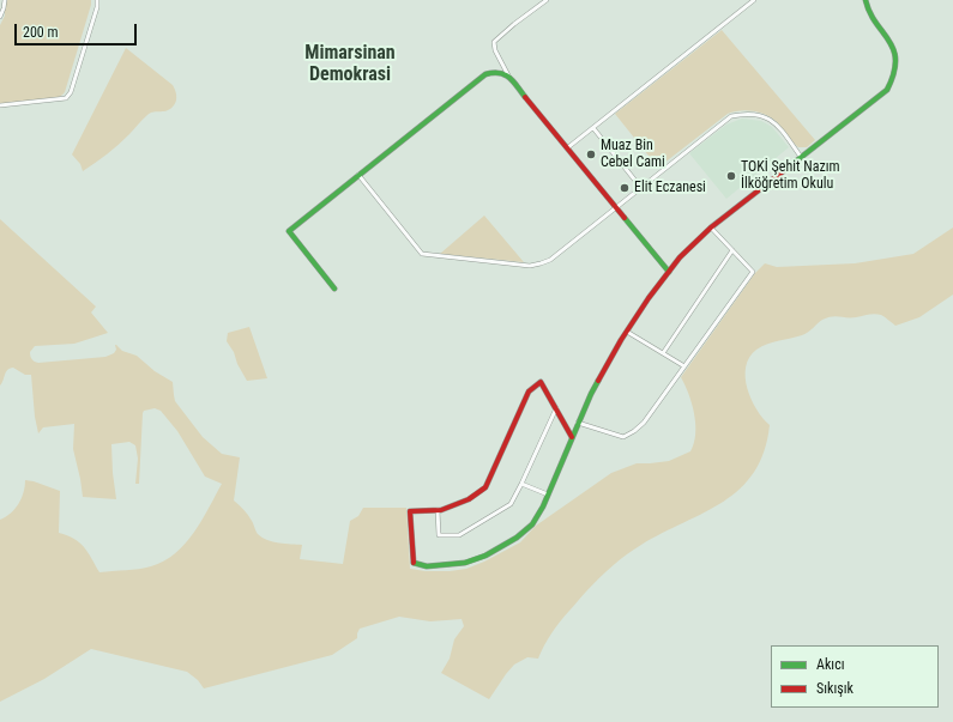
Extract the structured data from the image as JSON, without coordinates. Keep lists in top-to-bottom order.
{
  "districts": ["Mimarsinan Demokrasi"],
  "places": ["Muaz Bin Cebel Cami", "TOKİ Şehit Nazım İlköğretim Okulu", "Elit Eczanesi"],
  "legend": ["Akıcı", "Sıkışık"],
  "scale_bar": "200 m"
}
